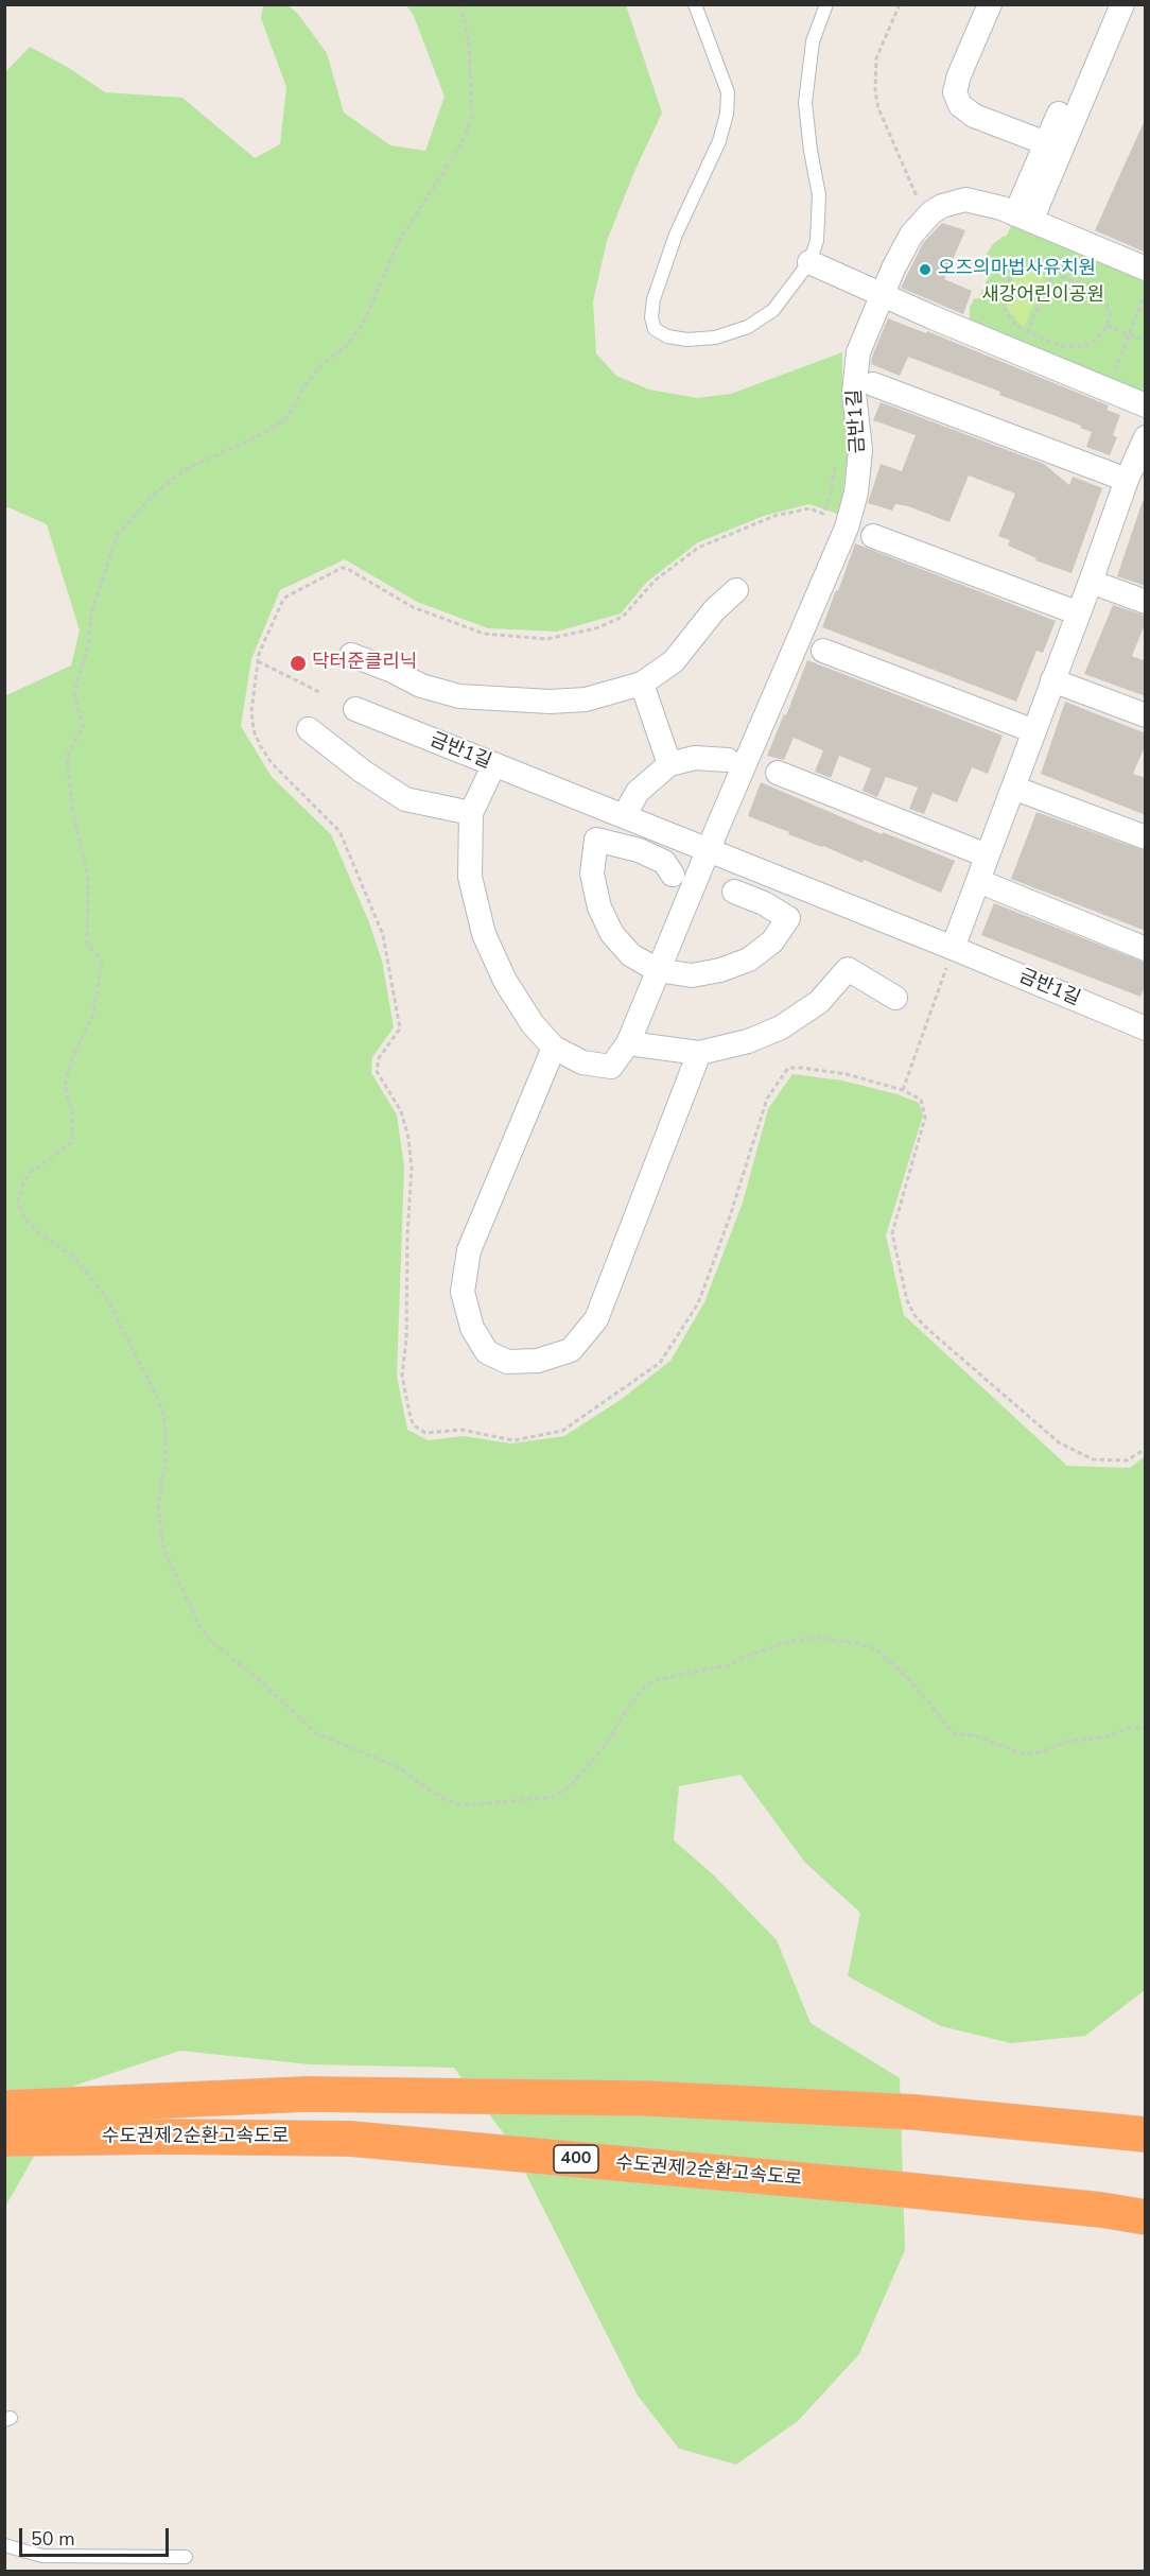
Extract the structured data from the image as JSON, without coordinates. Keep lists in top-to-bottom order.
{
  "streets": {
    "highway": ["수도권제2순환고속도로", "400"],
    "street": ["금반1길"]
  },
  "parks": ["새강어린이공원"],
  "places": ["오즈의마법사유치원", "닥터준클리닉"],
  "scale_bar": "50 m"
}
